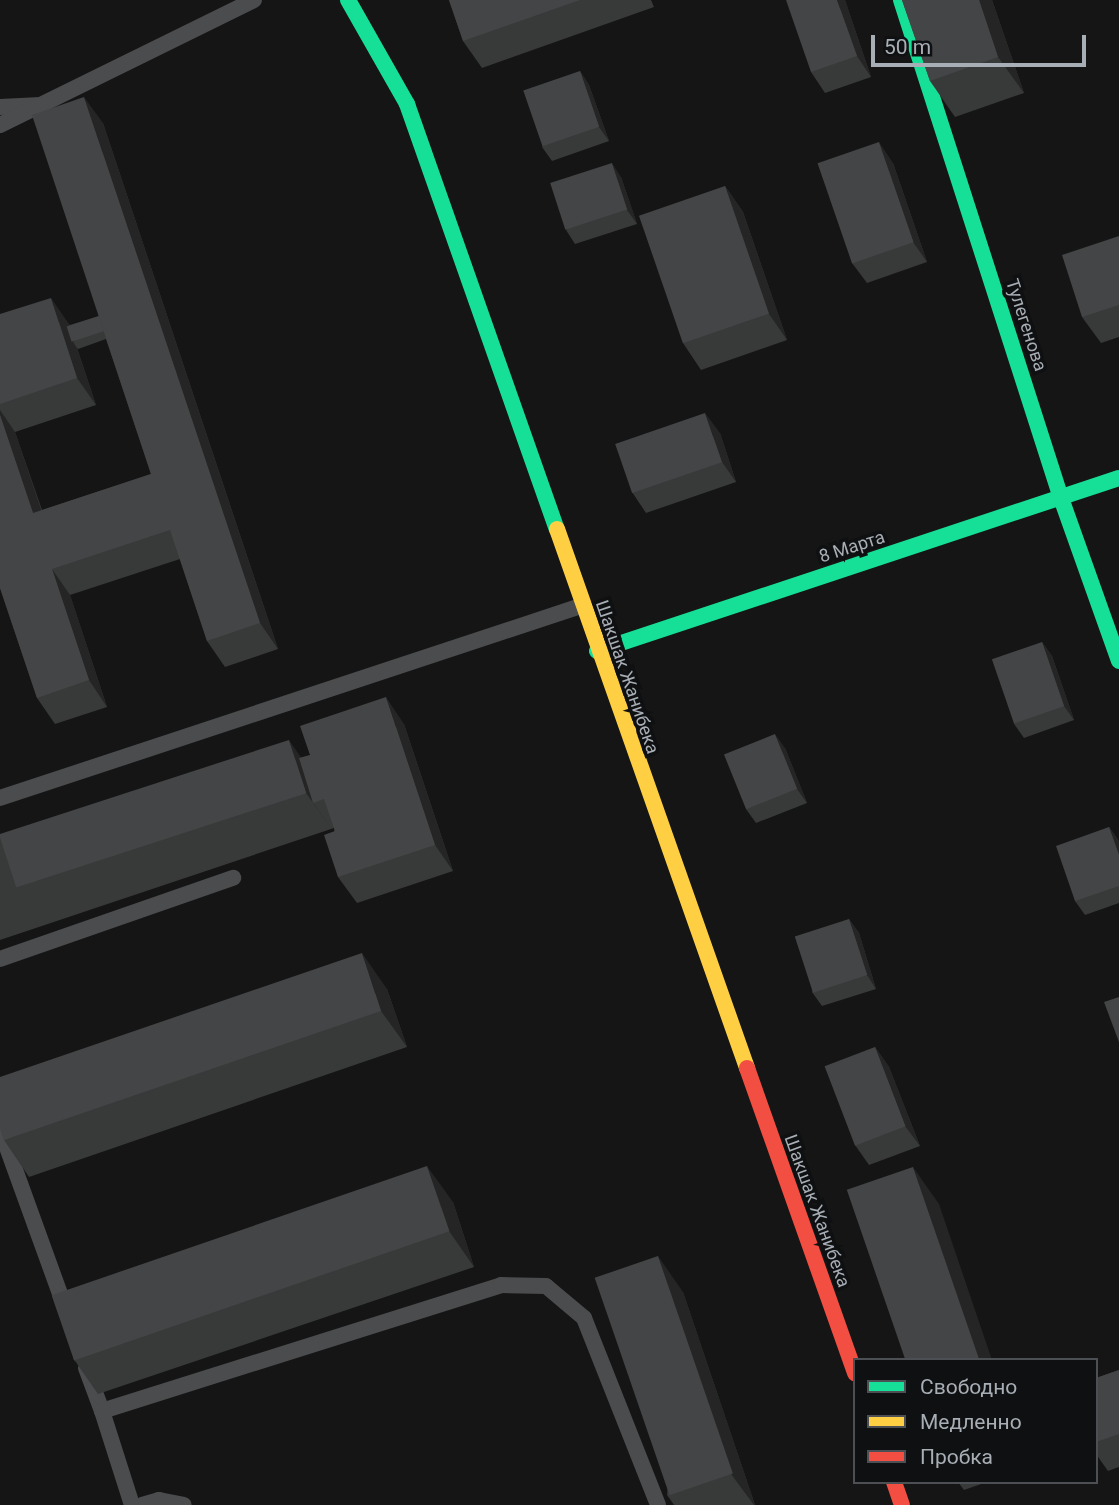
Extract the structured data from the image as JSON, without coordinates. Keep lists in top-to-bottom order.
{
  "streets": {
    "main road": ["Тулегенова", "8 Марта", "Шакшак Жанибека"]
  },
  "crossings": [
    ["Тулегенова", "8 Марта"],
    ["8 Марта", "Шакшак Жанибека"]
  ],
  "legend": ["Свободно", "Медленно", "Пробка"],
  "scale_bar": "50 m"
}
